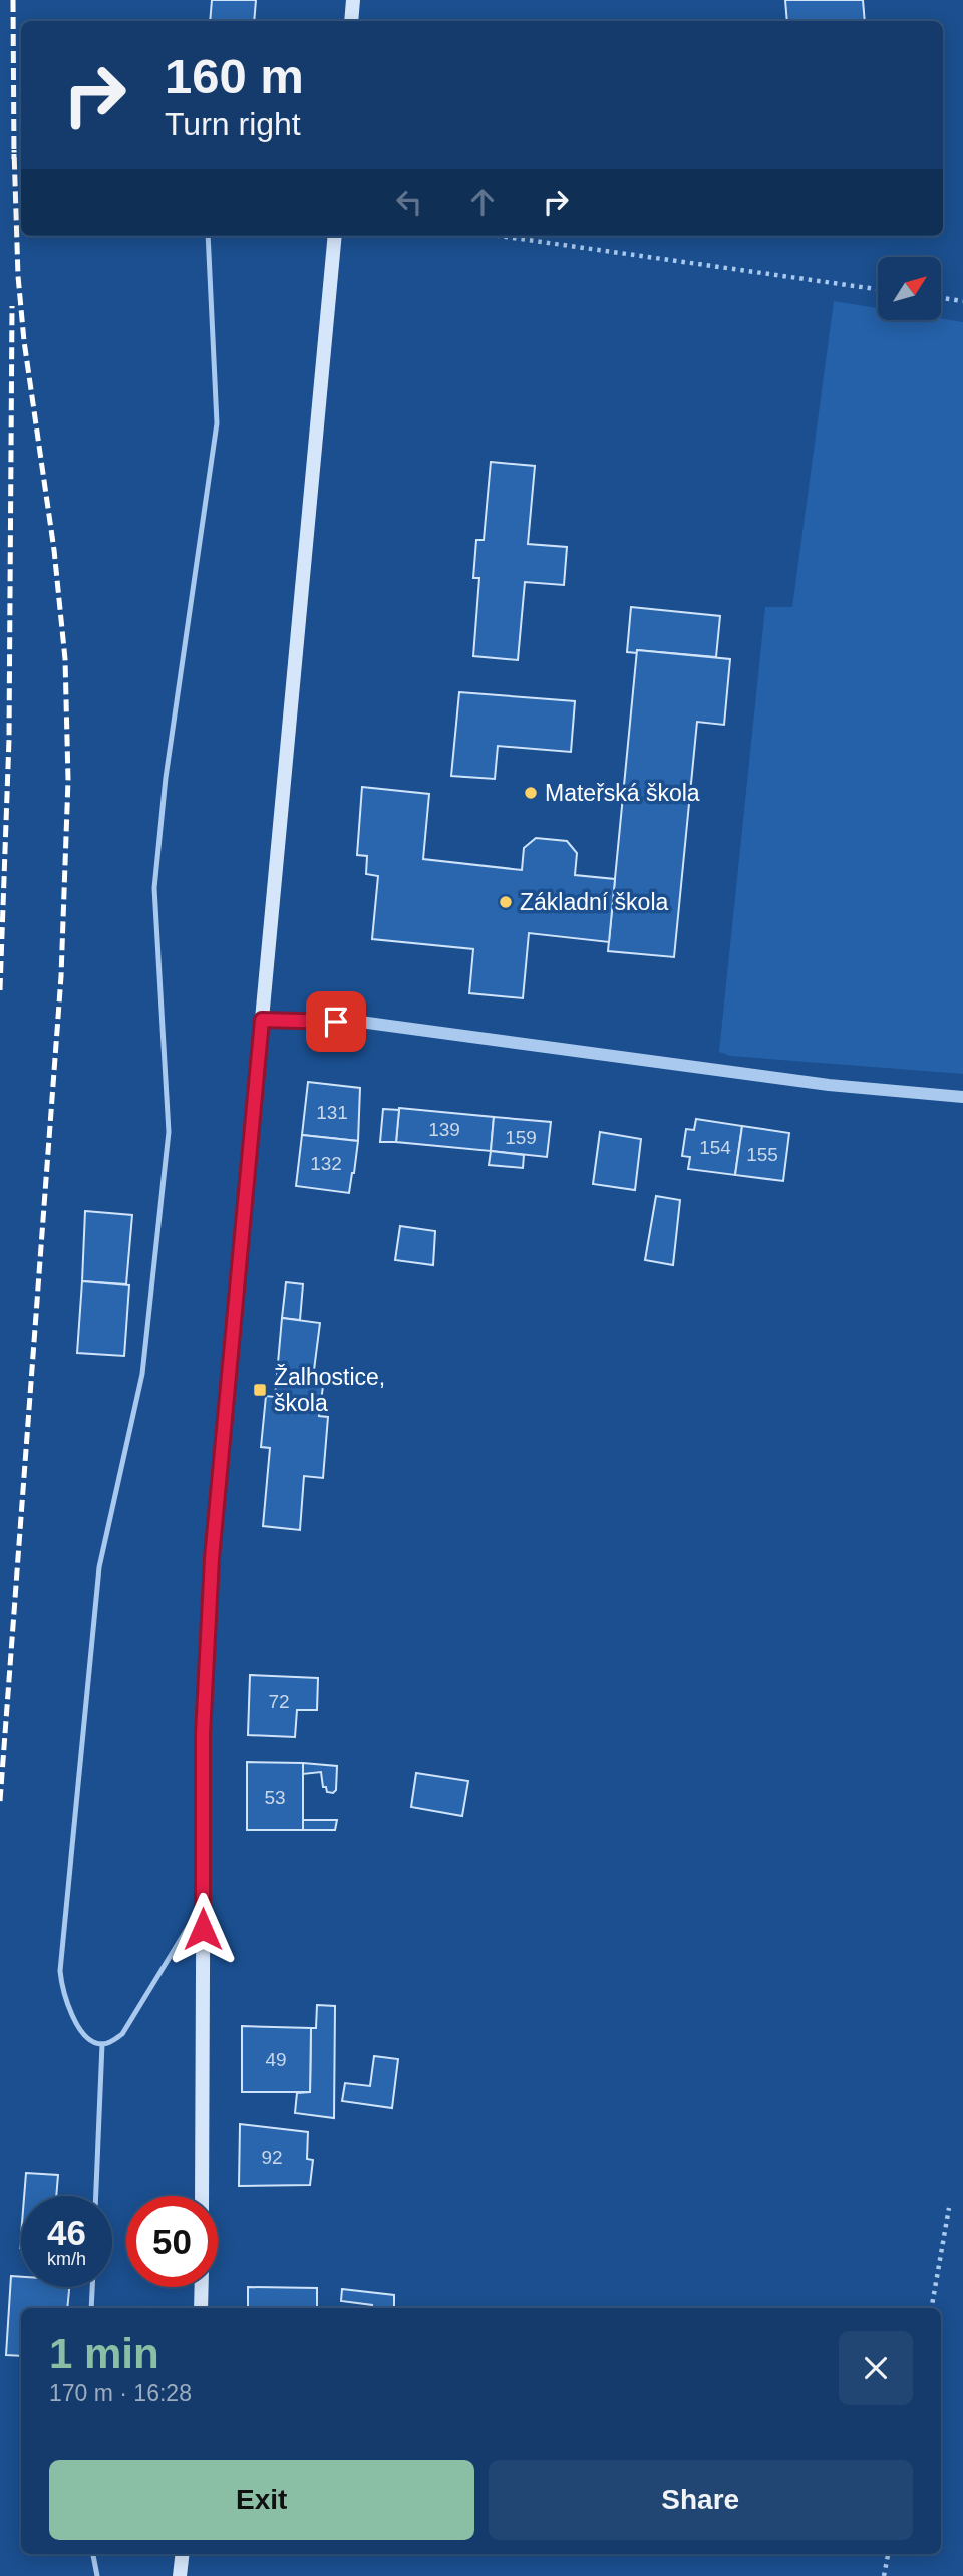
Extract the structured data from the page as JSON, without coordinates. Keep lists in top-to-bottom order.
{
  "places": {
    "other": ["Mateřská škola", "Základní škola"],
    "transit": ["Žalhostice, škola"]
  },
  "house_numbers": [
    "131",
    "139",
    "159",
    "154",
    "155",
    "132",
    "72",
    "53",
    "49",
    "92"
  ],
  "north": "top right",
  "page": {
    "turn": ["160 m", "Turn right"],
    "speed": "46 km/h",
    "limit": "50",
    "heading": ["1 min", "170 m · 16:28"],
    "buttons": ["Exit", "Share"]
  }
}
